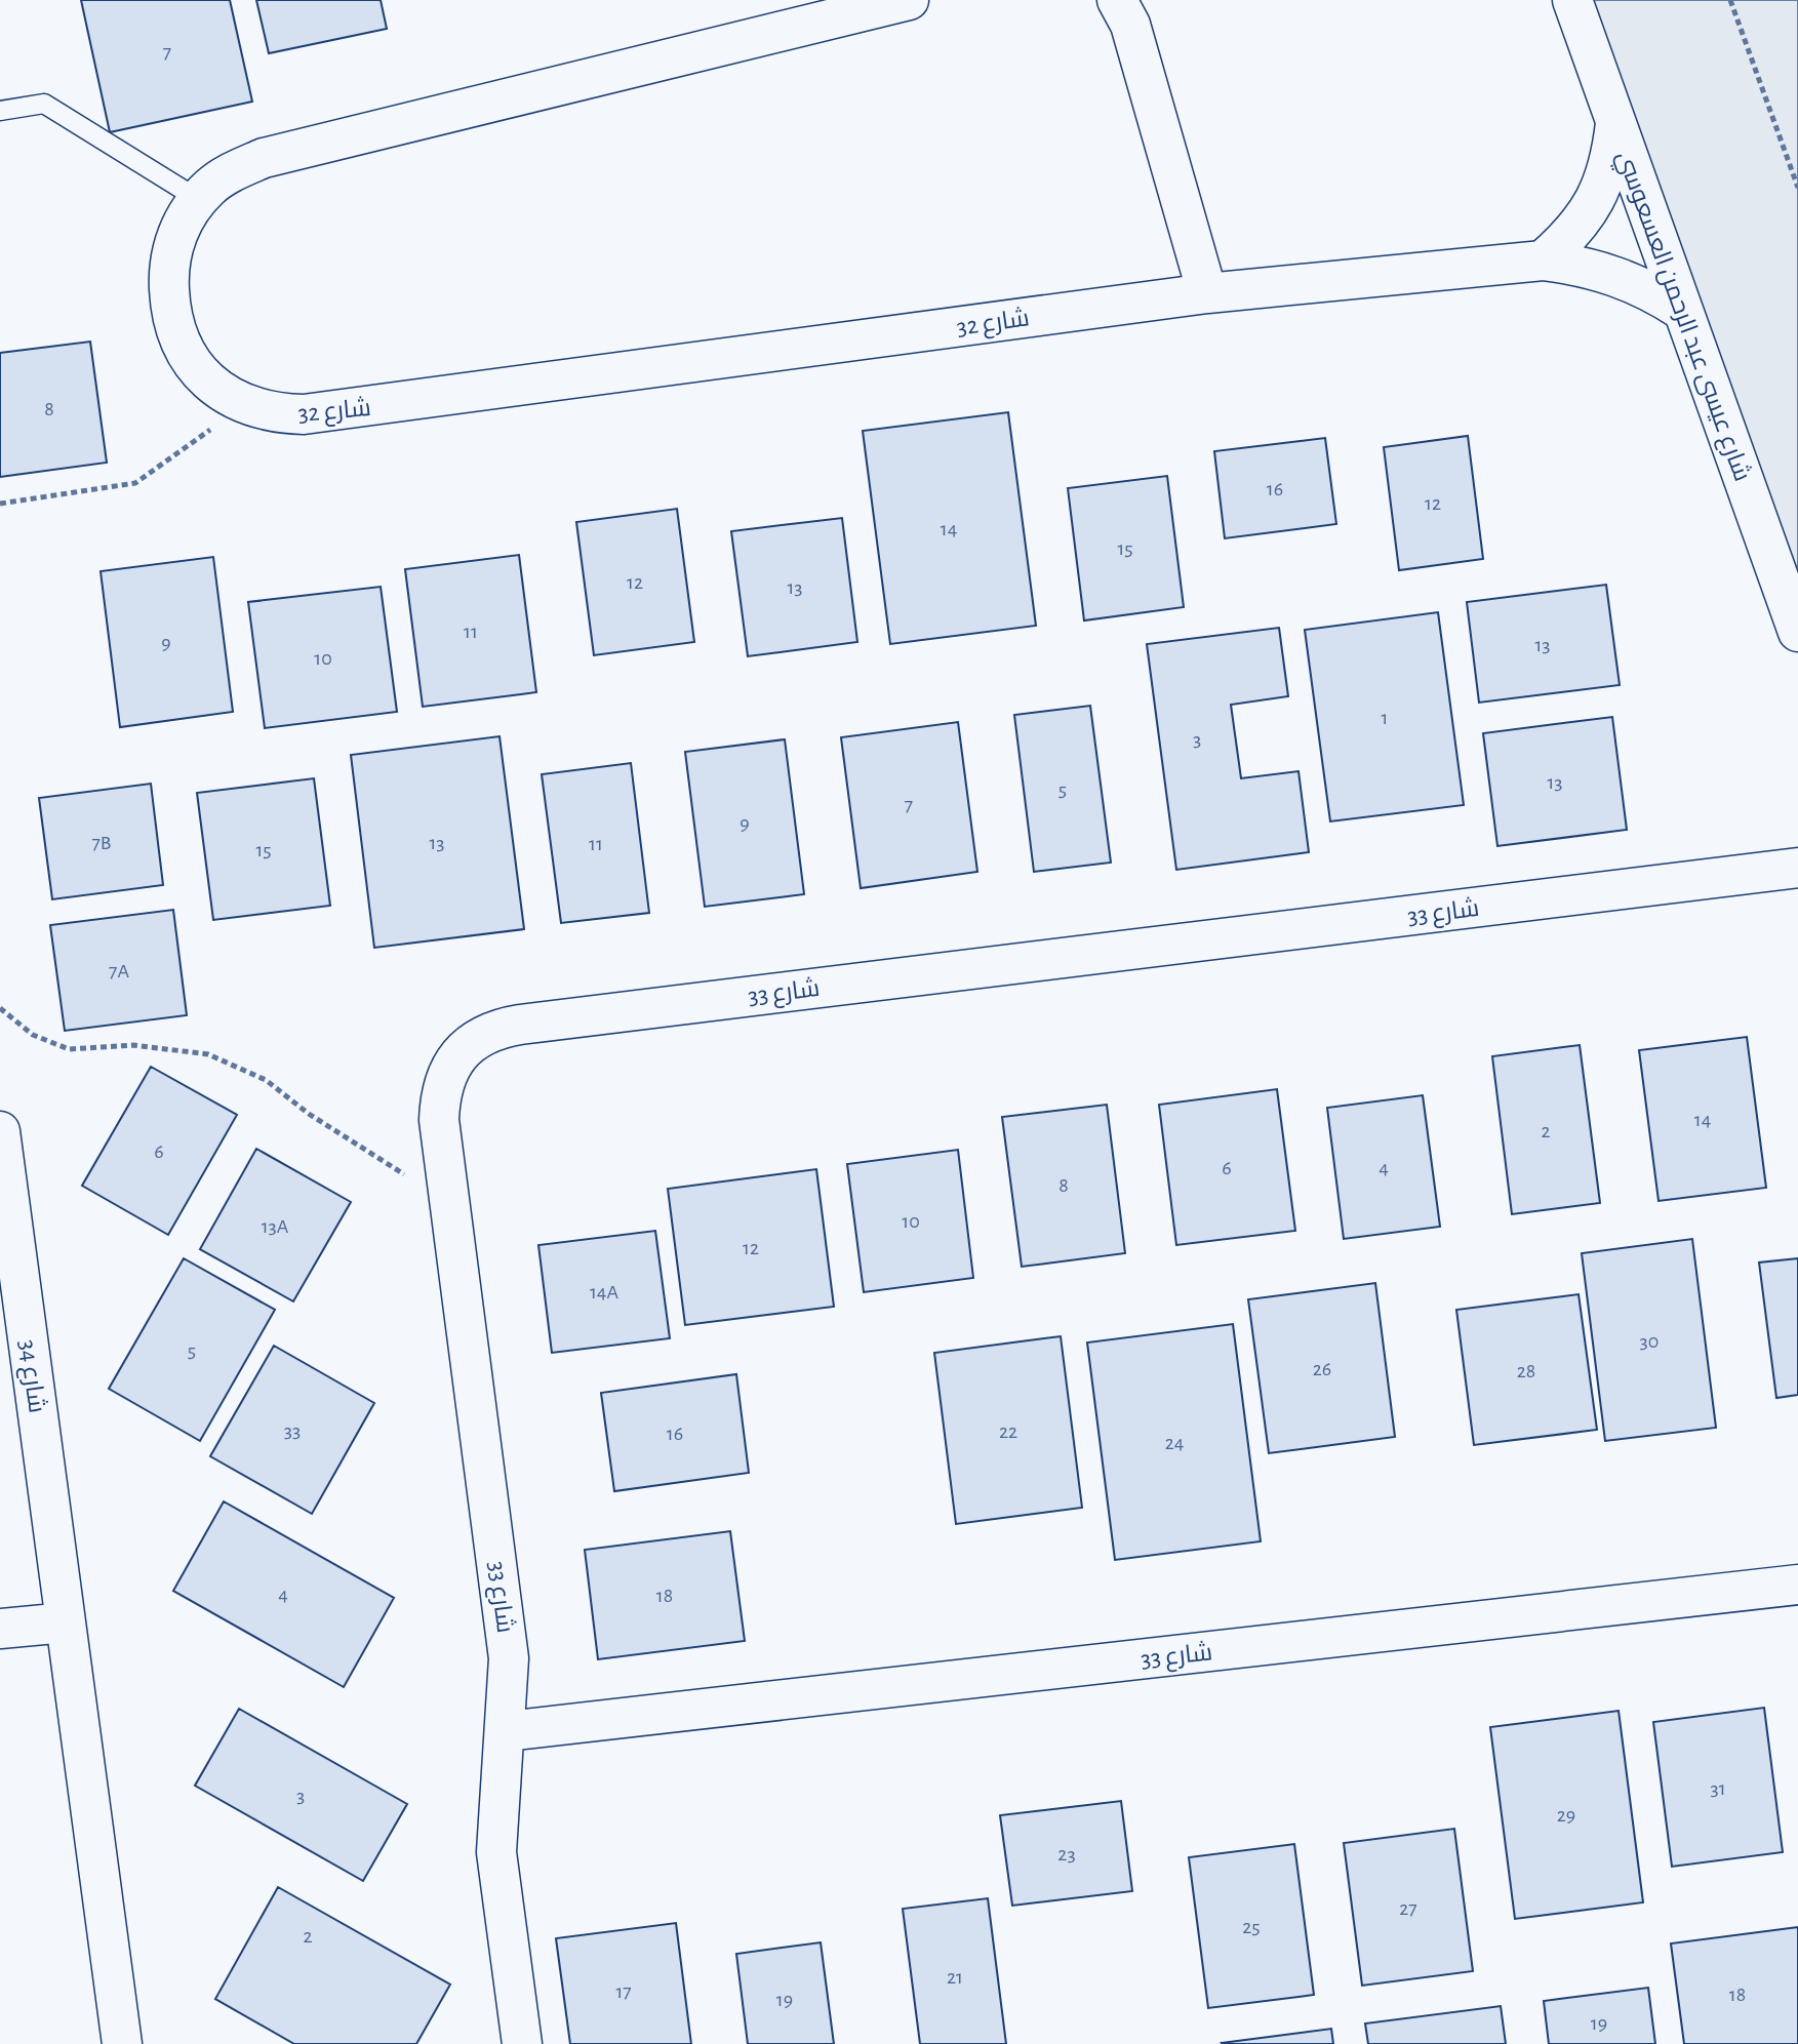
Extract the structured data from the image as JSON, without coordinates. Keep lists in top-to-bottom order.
{
  "streets": {
    "street": [
      "شارع عيسى عبد الرحمن العسعوسي",
      "شارع 32",
      "شارع 33",
      "شارع 34"
    ]
  },
  "crossings": [
    ["شارع عيسى عبد الرحمن العسعوسي", "شارع 32"]
  ],
  "house_numbers": [
    "7",
    "8",
    "16",
    "12",
    "14",
    "15",
    "12",
    "13",
    "11",
    "9",
    "13",
    "10",
    "1",
    "3",
    "13",
    "5",
    "7",
    "9",
    "7B",
    "13",
    "11",
    "15",
    "7A",
    "14",
    "2",
    "6",
    "6",
    "4",
    "8",
    "10",
    "13A",
    "12",
    "14A",
    "30",
    "5",
    "26",
    "28",
    "33",
    "22",
    "16",
    "24",
    "4",
    "18",
    "31",
    "3",
    "29",
    "23",
    "27",
    "25",
    "2",
    "21",
    "17",
    "18",
    "19",
    "19"
  ]
}
